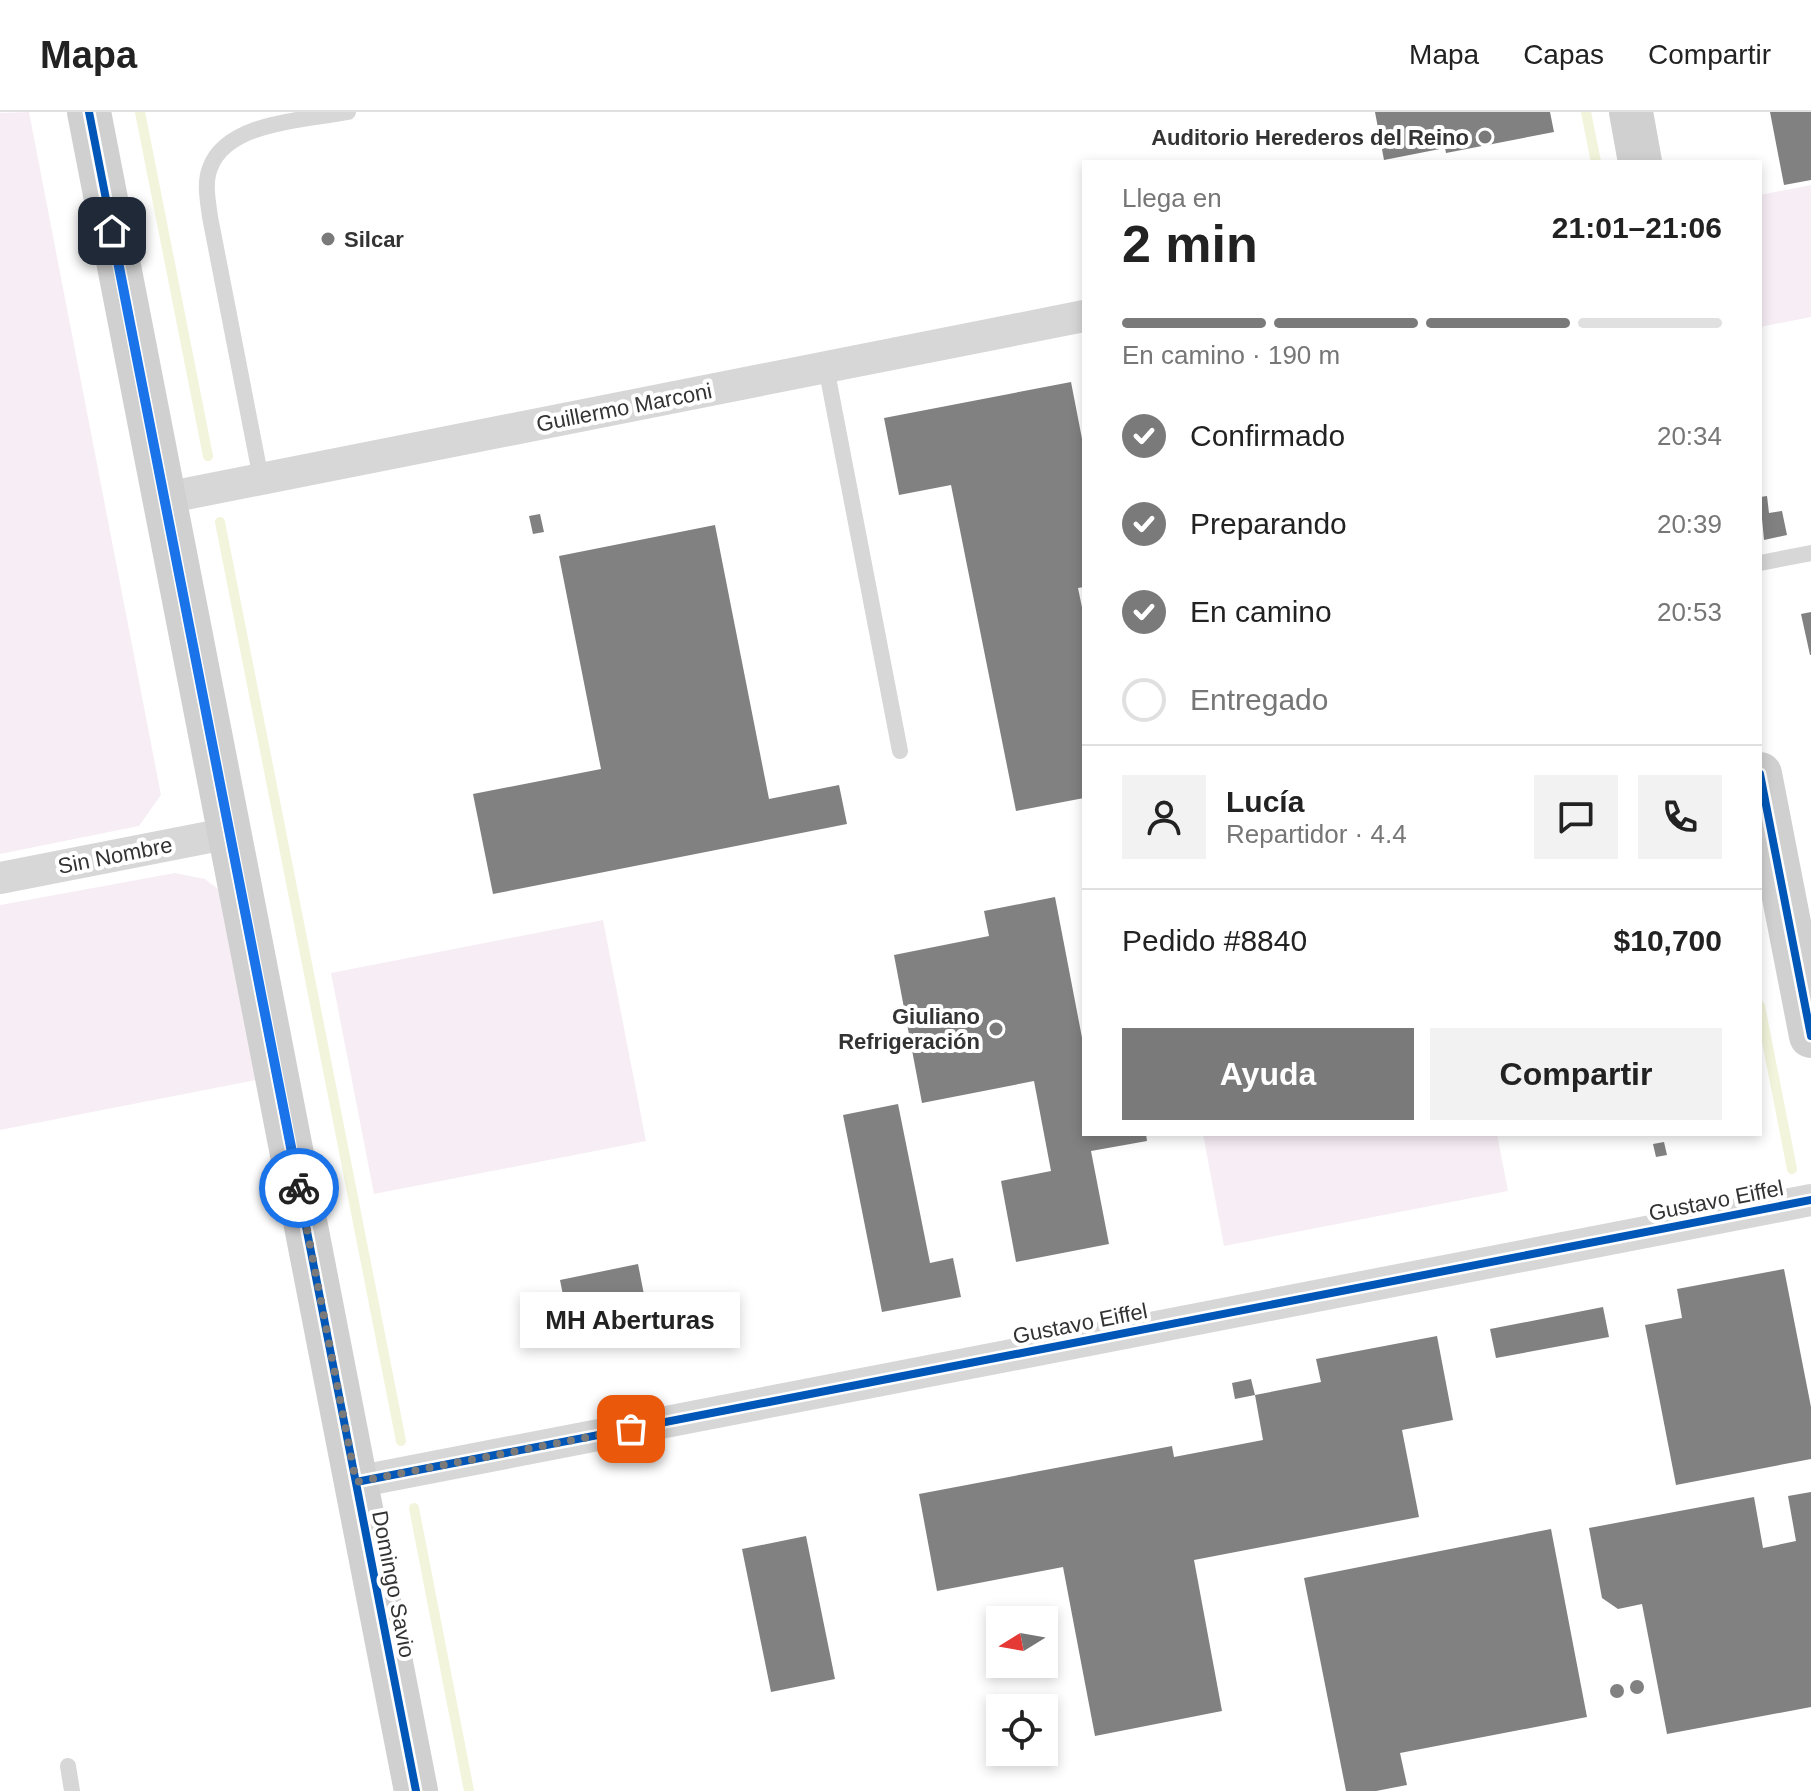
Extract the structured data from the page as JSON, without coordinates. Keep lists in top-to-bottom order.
{
  "streets": {
    "street": [
      "Guillermo Marconi",
      "Sin Nombre",
      "Gustavo Eiffel",
      "Domingo Savio"
    ]
  },
  "crossings": [
    ["Guillermo Marconi", "Domingo Savio"],
    ["Sin Nombre", "Domingo Savio"],
    ["Gustavo Eiffel", "Domingo Savio"]
  ],
  "places": [
    "Auditorio Herederos del Reino",
    "Silcar",
    "Giuliano Refrigeración",
    "MH Aberturas"
  ],
  "north": "left",
  "page": {
    "header": "Mapa",
    "nav": ["Mapa", "Capas", "Compartir"],
    "heading": ["2 min", "Llega en", "21:01–21:06"],
    "panel": [
      "Lucía",
      "Repartidor · 4.4",
      "Pedido #8840",
      "$10,700"
    ],
    "bar": "En camino · 190 m",
    "list": [
      ["Confirmado", "20:34"],
      ["Preparando", "20:39"],
      ["En camino", "20:53"],
      "Entregado"
    ],
    "buttons": ["Ayuda", "Compartir"],
    "bubble": "MH Aberturas"
  }
}
